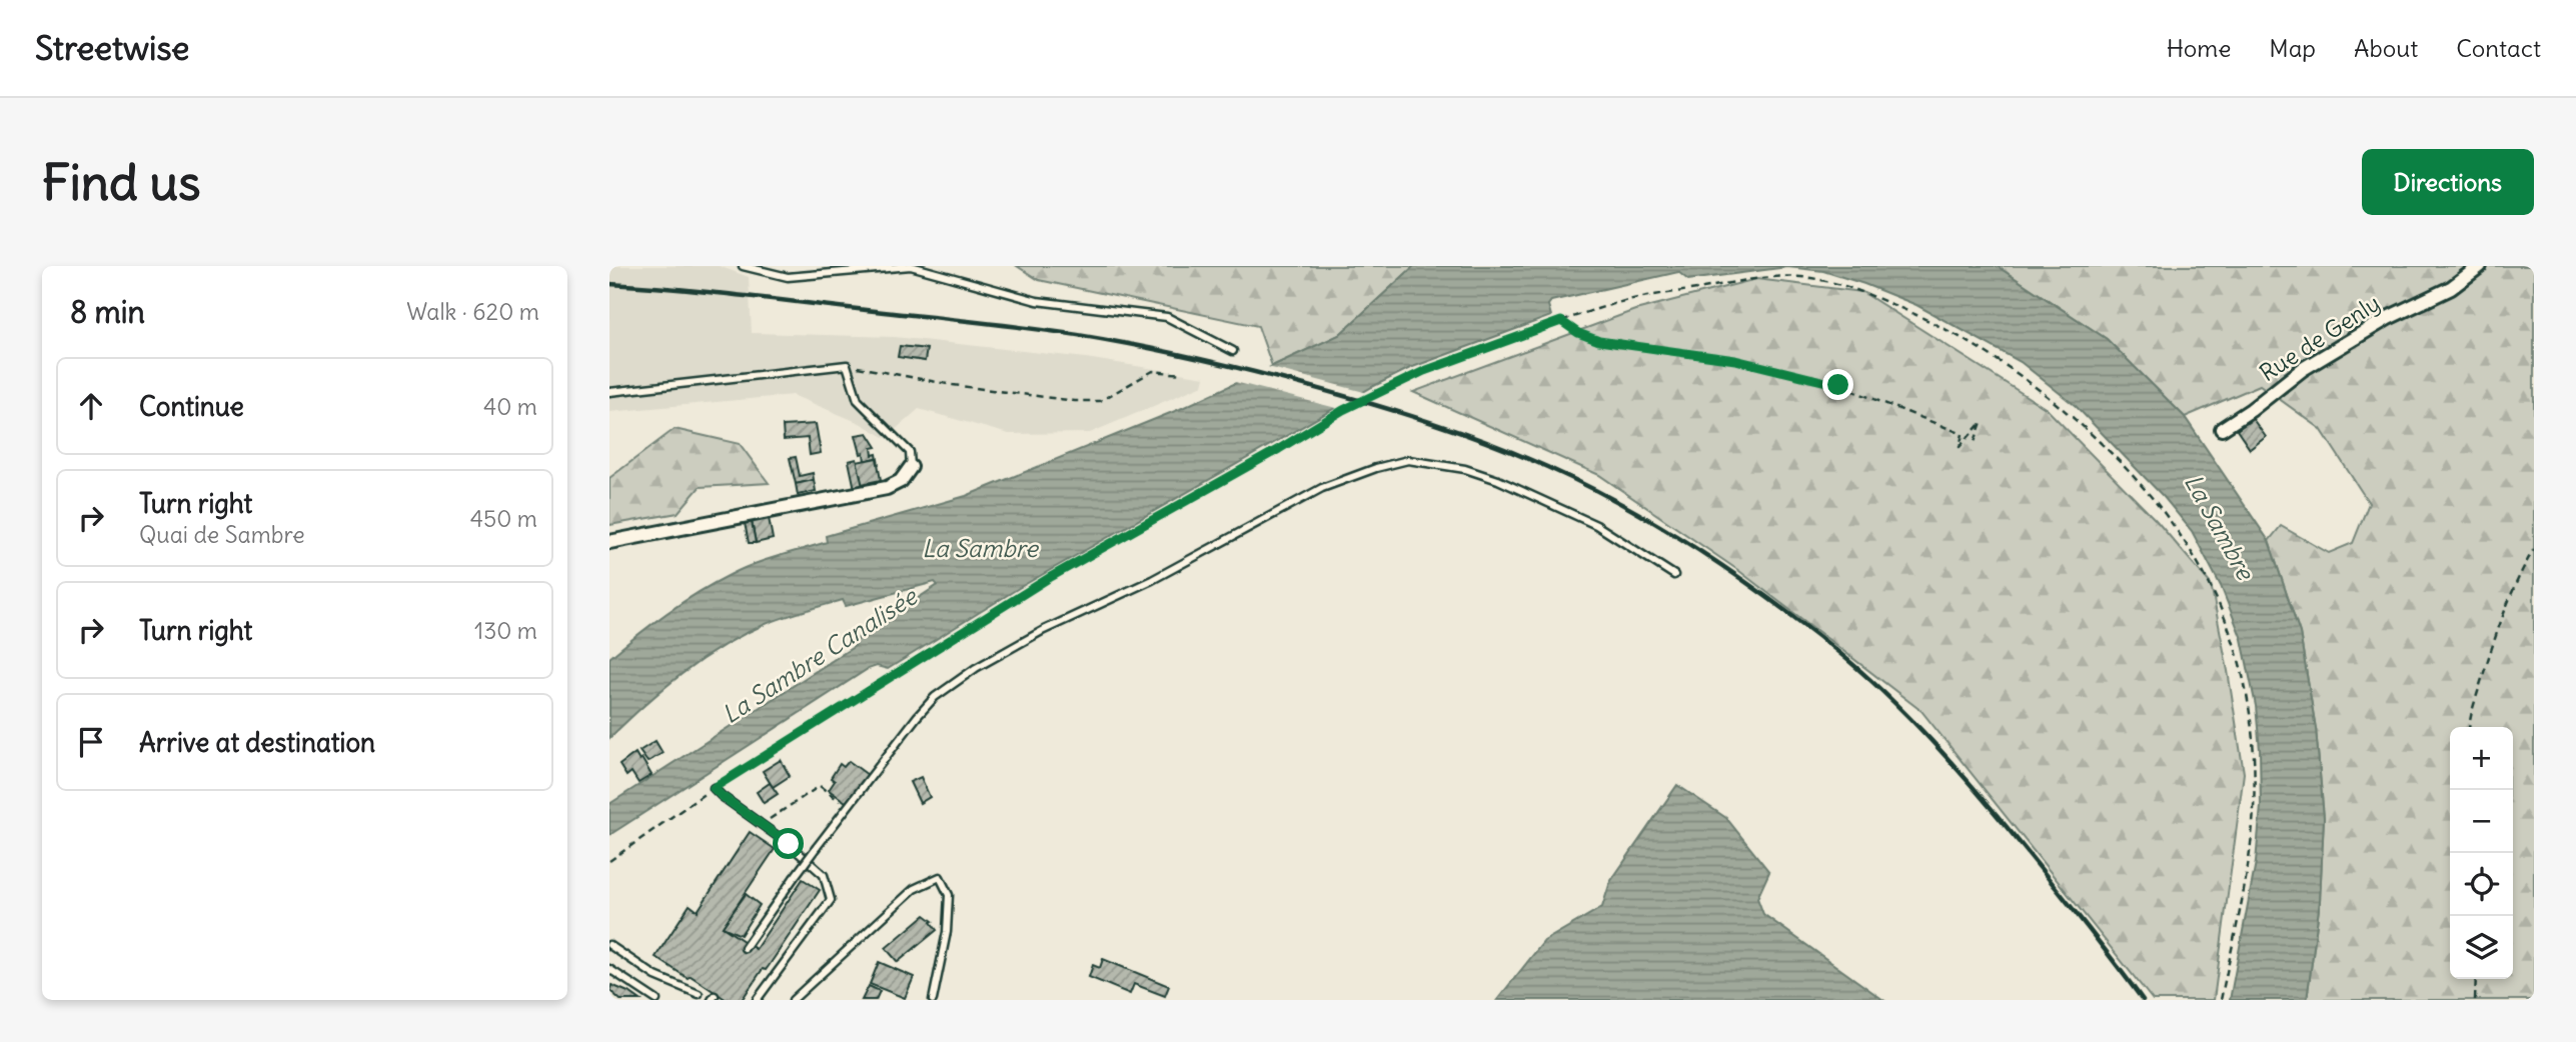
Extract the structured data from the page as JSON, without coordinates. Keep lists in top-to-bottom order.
{
  "streets": {
    "street": ["Rue de Genly"]
  },
  "water": ["La Sambre", "La Sambre Canalisée"],
  "page": {
    "header": "Streetwise",
    "nav": [
      "Home",
      "Map",
      "About",
      "Contact"
    ],
    "buttons": "Directions",
    "title": "Find us",
    "heading": ["8 min", "Walk · 620 m"],
    "list": [
      ["Continue", "40 m"],
      ["Turn right", "Quai de Sambre", "450 m"],
      ["Turn right", "130 m"],
      "Arrive at destination"
    ],
    "map_buttons": ["+", "−"]
  }
}
